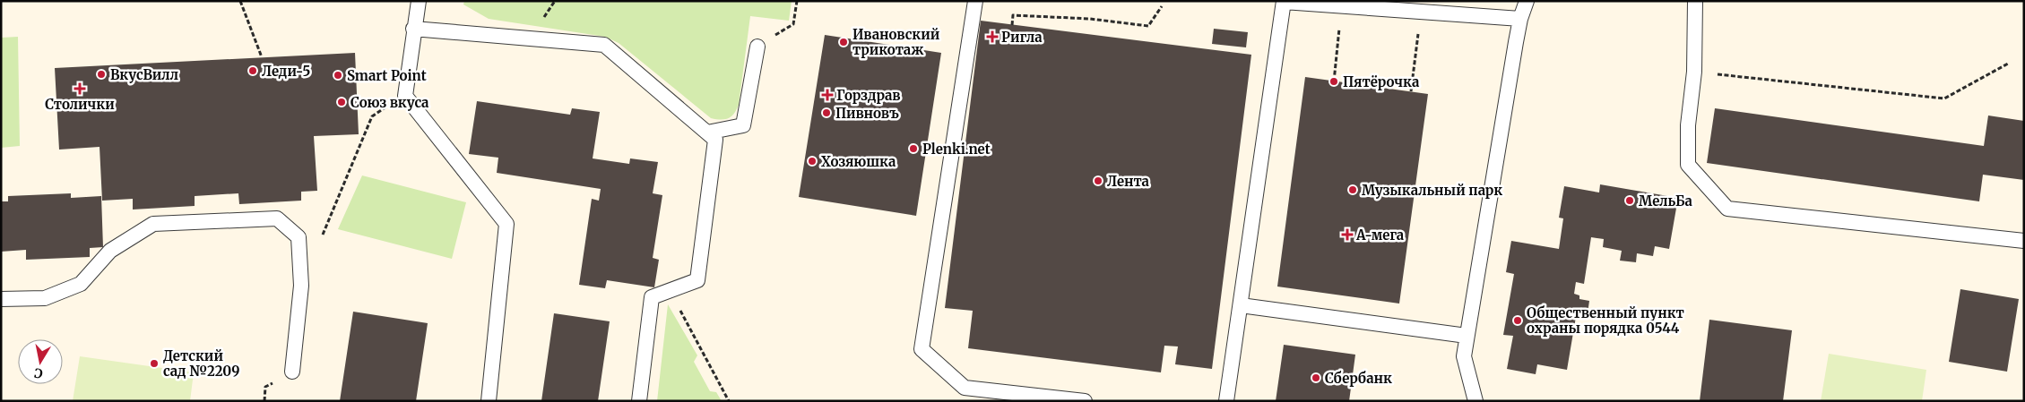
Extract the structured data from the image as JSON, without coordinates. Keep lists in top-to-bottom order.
{
  "places": {
    "health": [
      "Ригла",
      "Столички",
      "Горздрав",
      "А-мега"
    ],
    "other": [
      "Ивановский трикотаж",
      "Леди-5",
      "ВкусВилл",
      "Smart Point",
      "Пятёрочка",
      "Союз вкуса",
      "Пивновъ",
      "Plenki.net",
      "Хозяюшка",
      "Лента",
      "Музыкальный парк",
      "МельБа",
      "Общественный пункт охраны порядка 0544",
      "Детский сад №2209",
      "Сбербанк"
    ]
  },
  "north": "bottom"
}
